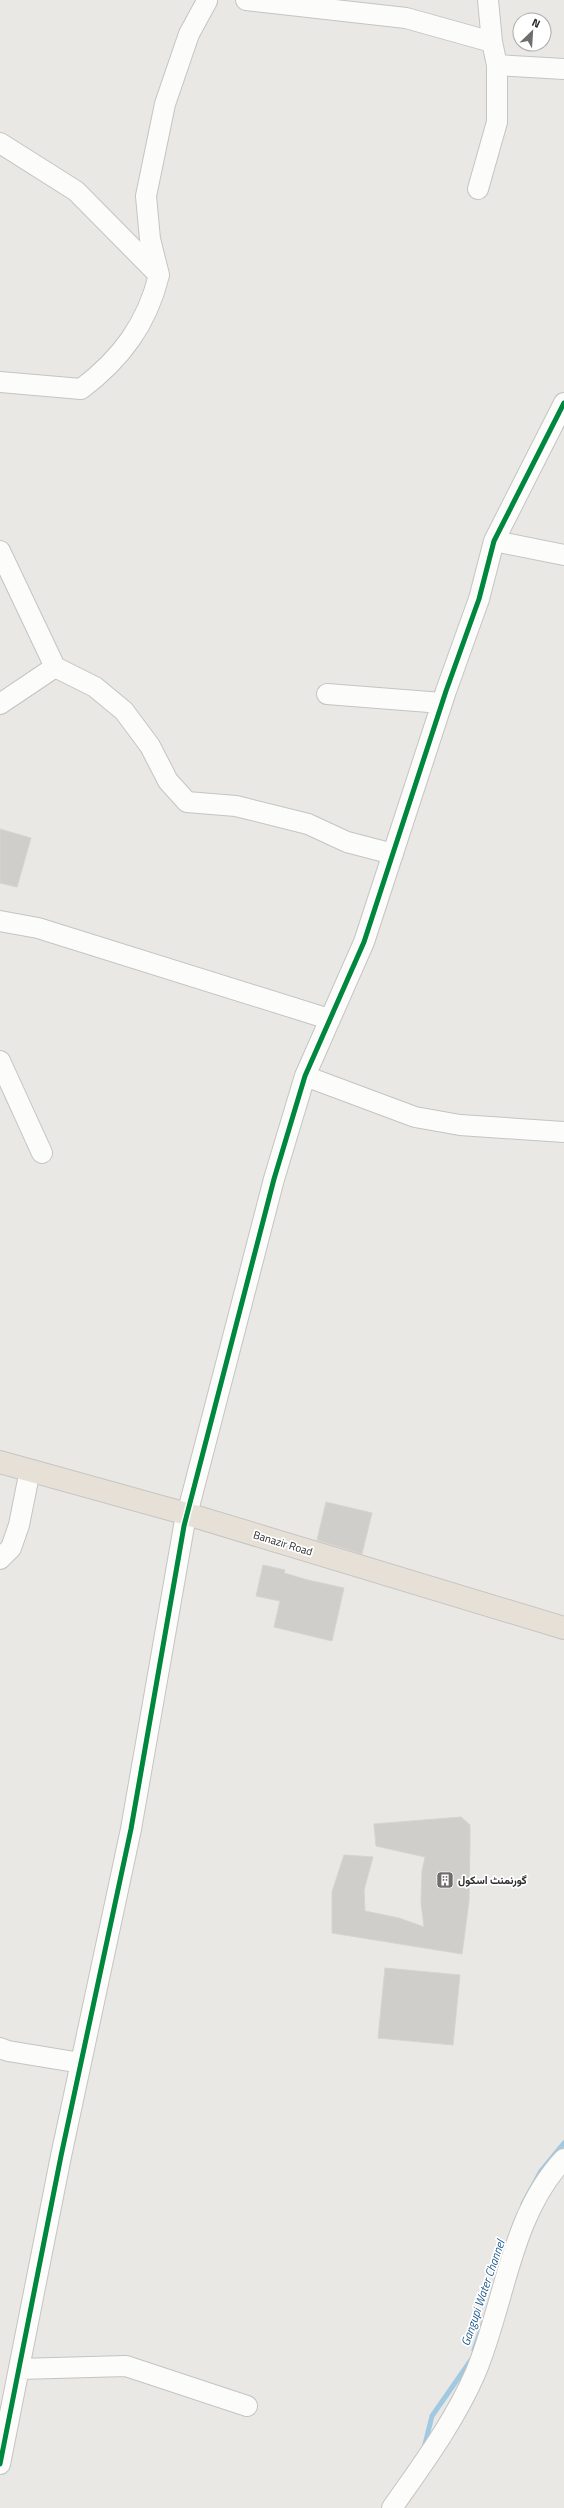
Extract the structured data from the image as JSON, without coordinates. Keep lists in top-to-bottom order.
{
  "streets": {
    "highway": ["Banazir Road"]
  },
  "water": ["Gangupi Water Channel"],
  "places": {
    "building": ["گورنمنٹ اسکول"]
  },
  "north": "top right"
}
